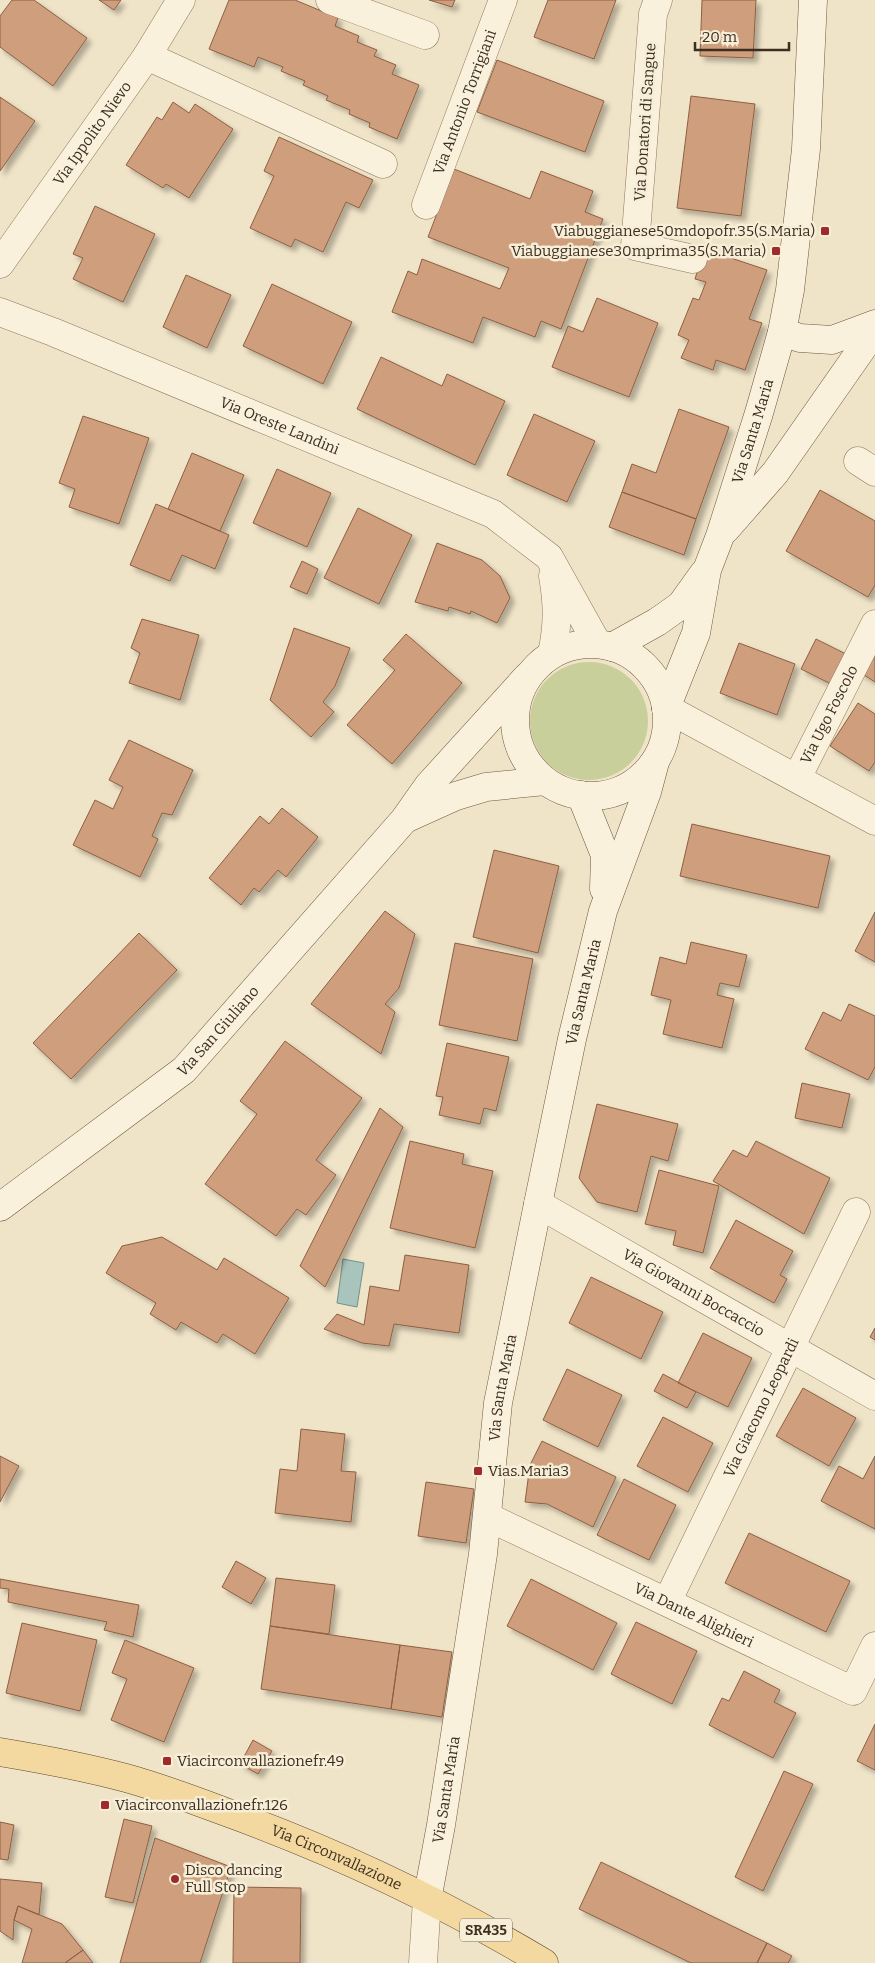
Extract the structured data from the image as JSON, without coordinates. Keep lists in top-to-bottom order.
{
  "streets": {
    "main road": ["Via Circonvallazione", "SR435"],
    "street": [
      "Via Antonio Torrigiani",
      "Via Donatori di Sangue",
      "Via Ippolito Nievo",
      "Via Oreste Landini",
      "Via Santa Maria",
      "Via Ugo Foscolo",
      "Via San Giuliano",
      "Via Giovanni Boccaccio",
      "Via Giacomo Leopardi",
      "Via Dante Alighieri"
    ]
  },
  "crossings": [
    ["Via Oreste Landini", "Via Ugo Foscolo"],
    ["Via Oreste Landini", "Via San Giuliano"],
    ["Via Santa Maria", "Via Giovanni Boccaccio"],
    ["Via Santa Maria", "Via Dante Alighieri"],
    ["Via Santa Maria", "Via Circonvallazione"],
    ["Via Ugo Foscolo", "Via San Giuliano"],
    ["Via Giovanni Boccaccio", "Via Giacomo Leopardi"],
    ["Via Giacomo Leopardi", "Via Dante Alighieri"]
  ],
  "places": {
    "transit": [
      "Viabuggianese50mdopofr.35(S.Maria)",
      "Viabuggianese30mprima35(S.Maria)",
      "Vias.Maria3",
      "Viacirconvallazionefr.49",
      "Viacirconvallazionefr.126"
    ],
    "other": ["Disco dancing Full Stop"]
  },
  "scale_bar": "20 m"
}
